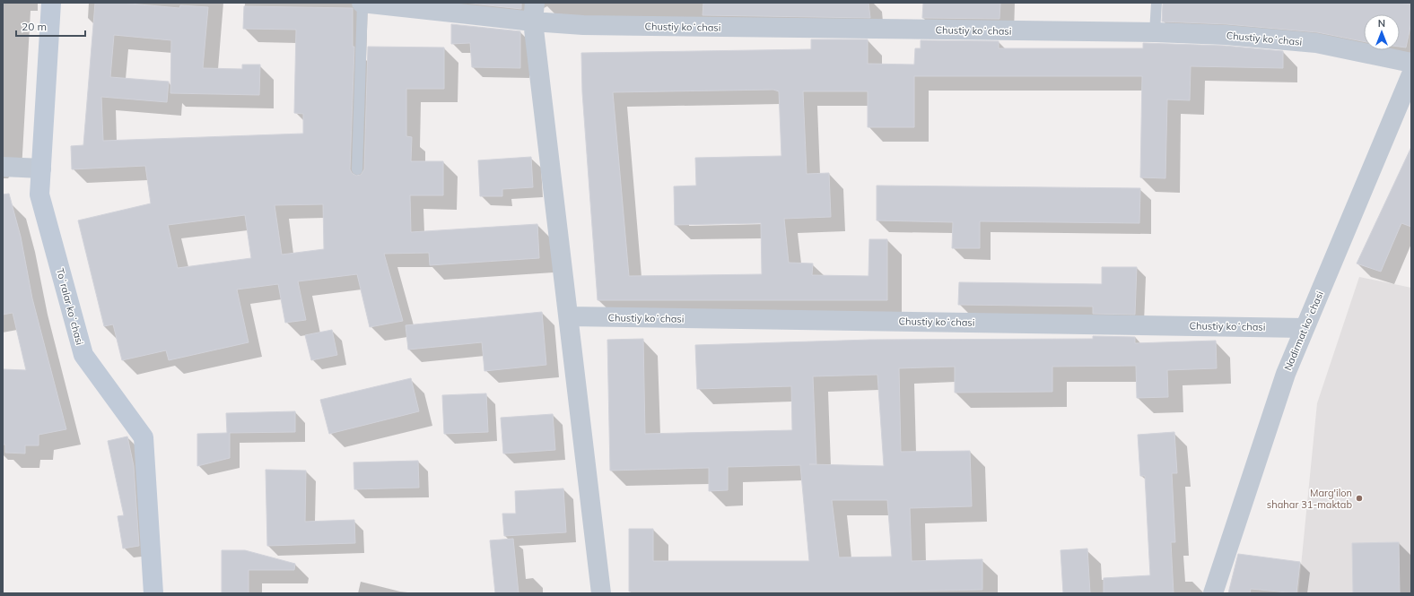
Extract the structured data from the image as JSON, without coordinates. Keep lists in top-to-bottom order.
{
  "streets": {
    "street": ["Chustiy koʻchasi", "Toʻralar koʻchasi", "Nadirmat koʻchasi"]
  },
  "crossings": [
    ["Chustiy koʻchasi", "Nadirmat koʻchasi"]
  ],
  "places": ["Marg'ilon shahar 31-maktab"],
  "scale_bar": "20 m",
  "north": "top"
}
